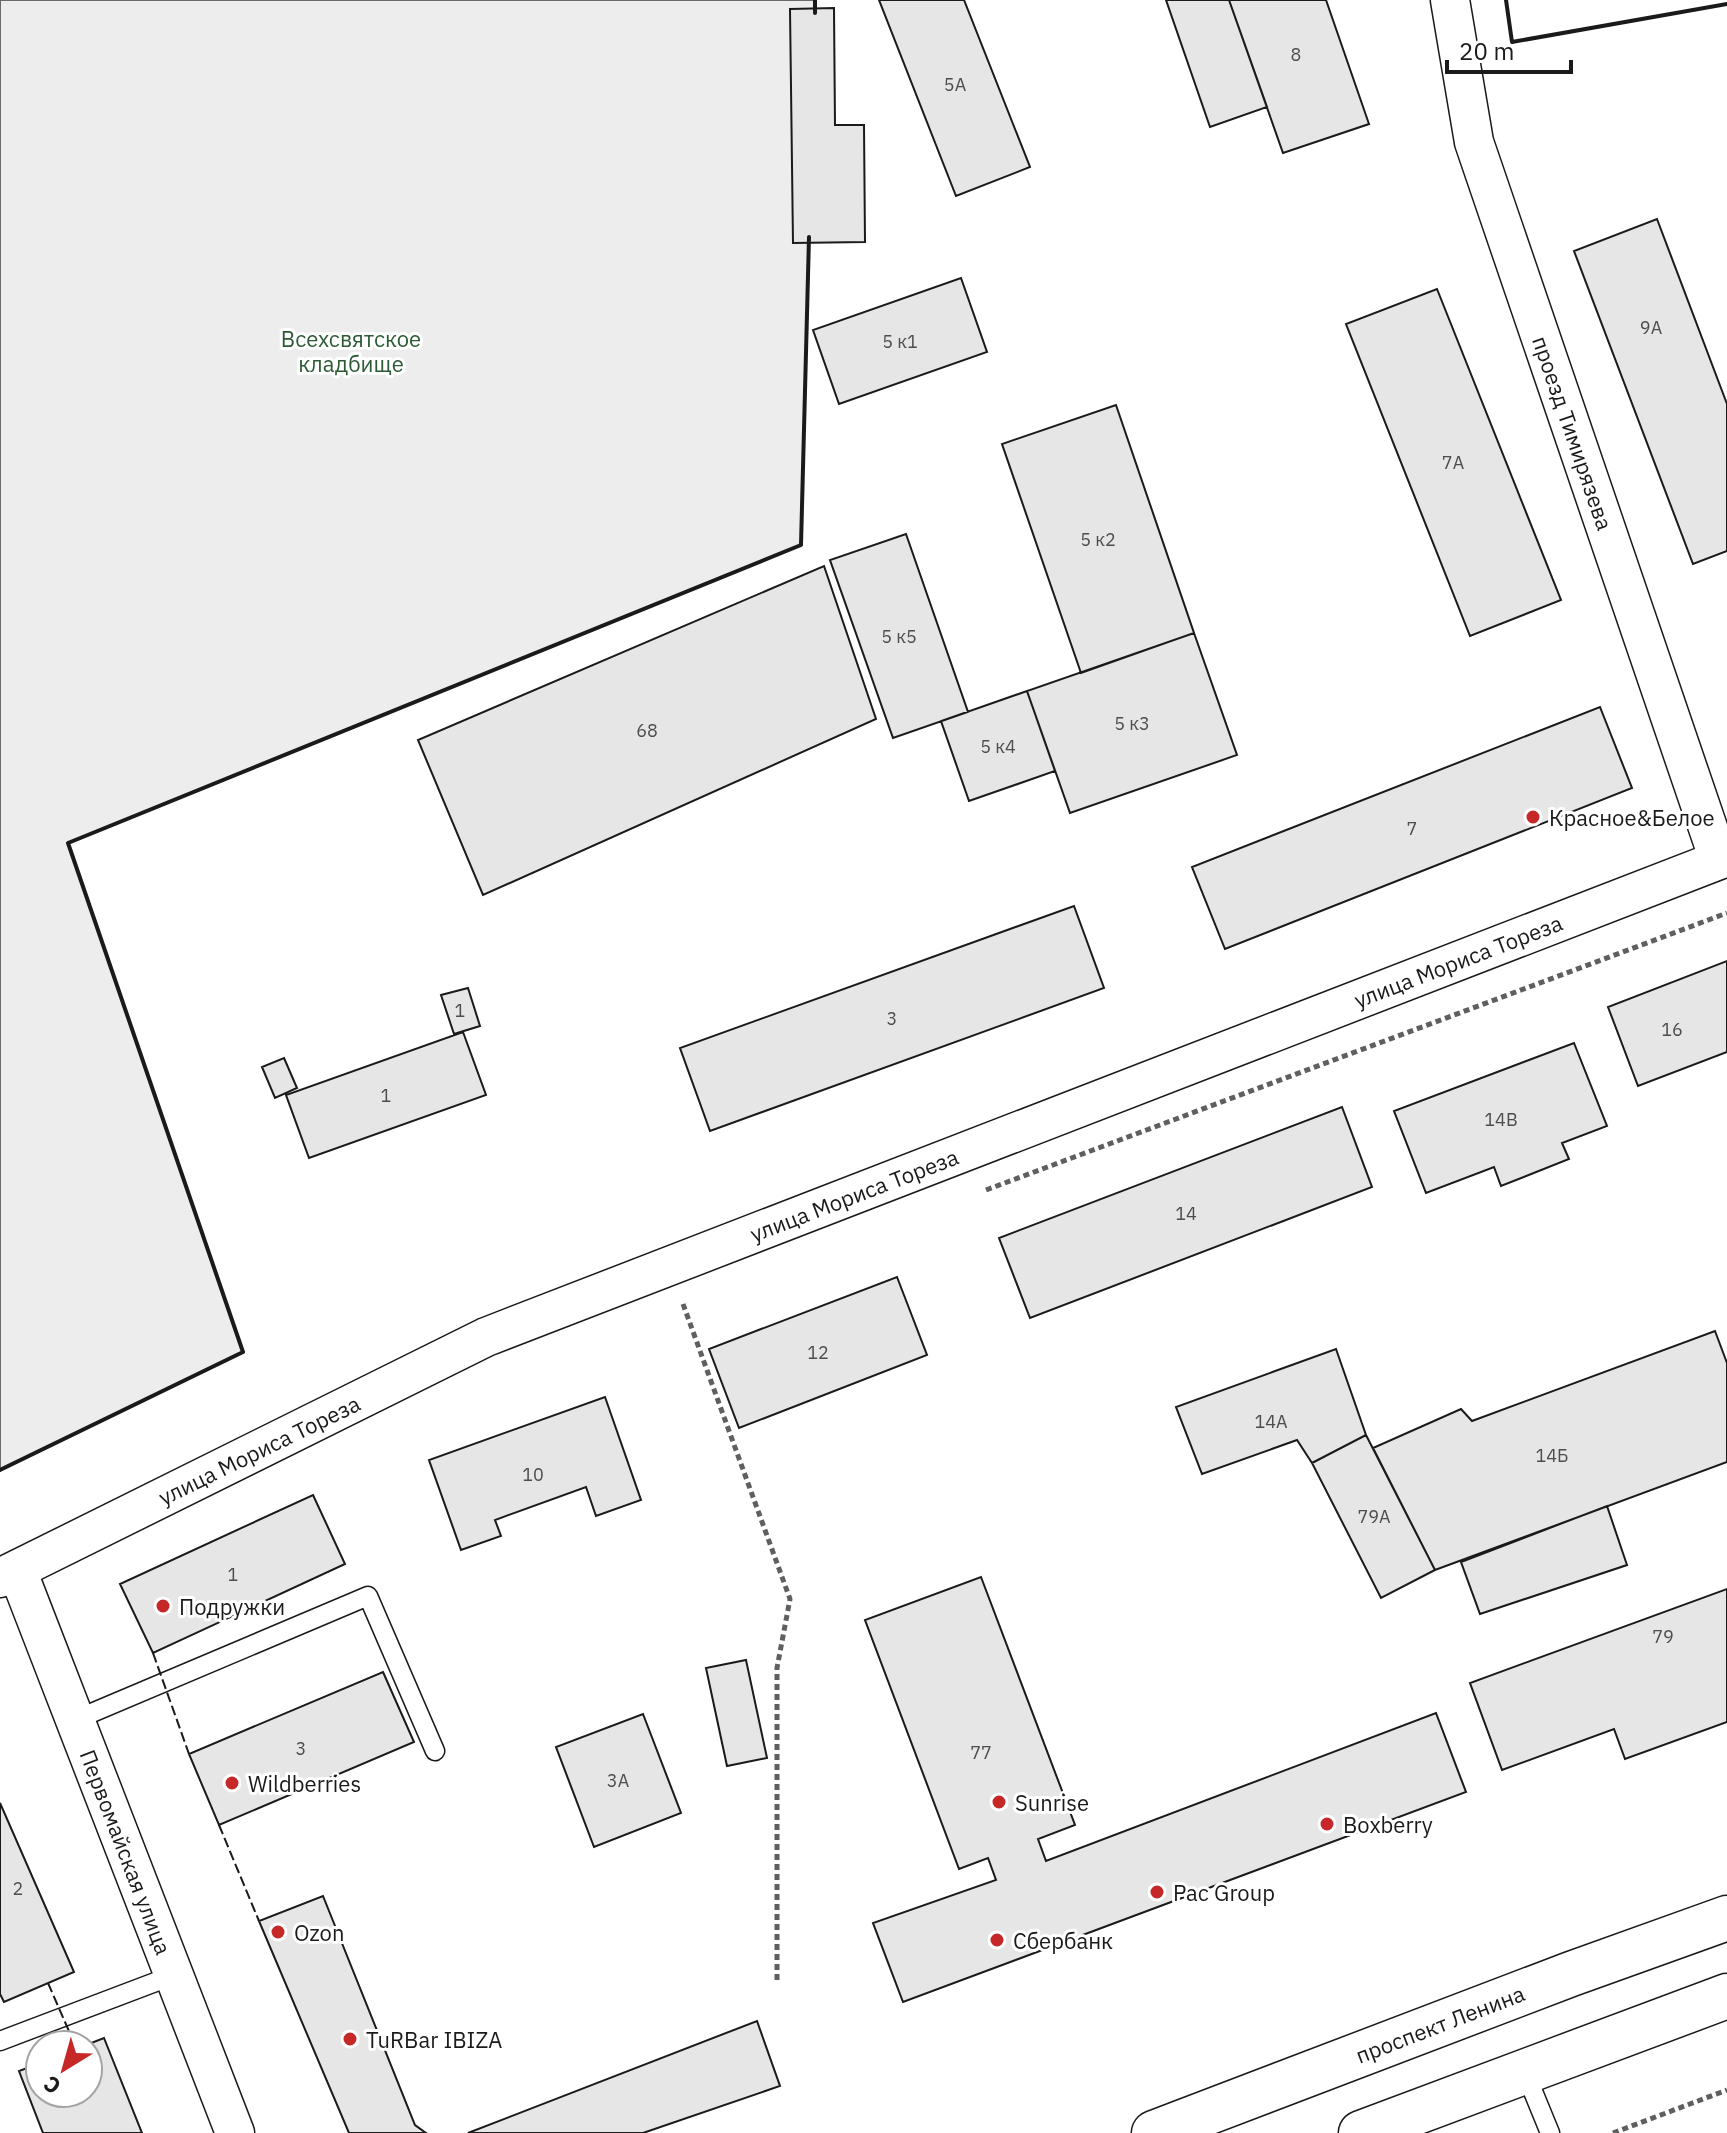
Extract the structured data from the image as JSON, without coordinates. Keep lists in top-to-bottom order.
{
  "streets": {
    "main road": ["проспект Ленина"],
    "street": ["проезд Тимирязева", "улица Мориса Тореза", "Первомайская улица"]
  },
  "crossings": [
    ["проезд Тимирязева", "улица Мориса Тореза"],
    ["улица Мориса Тореза", "Первомайская улица"]
  ],
  "parks": ["Всехсвятское кладбище"],
  "places": [
    "Красное&Белое",
    "Подружки",
    "Wildberries",
    "Sunrise",
    "Boxberry",
    "Pac Group",
    "Ozon",
    "Сбербанк",
    "TuRBar IBIZA"
  ],
  "house_numbers": [
    "8",
    "5А",
    "9А",
    "5 к1",
    "7А",
    "5 к2",
    "5 к5",
    "5 к3",
    "68",
    "5 к4",
    "7",
    "1",
    "3",
    "16",
    "1",
    "14В",
    "14",
    "12",
    "14А",
    "14Б",
    "10",
    "79А",
    "1",
    "79",
    "3",
    "77",
    "3А",
    "2"
  ],
  "scale_bar": "20 m",
  "north": "bottom left"
}
